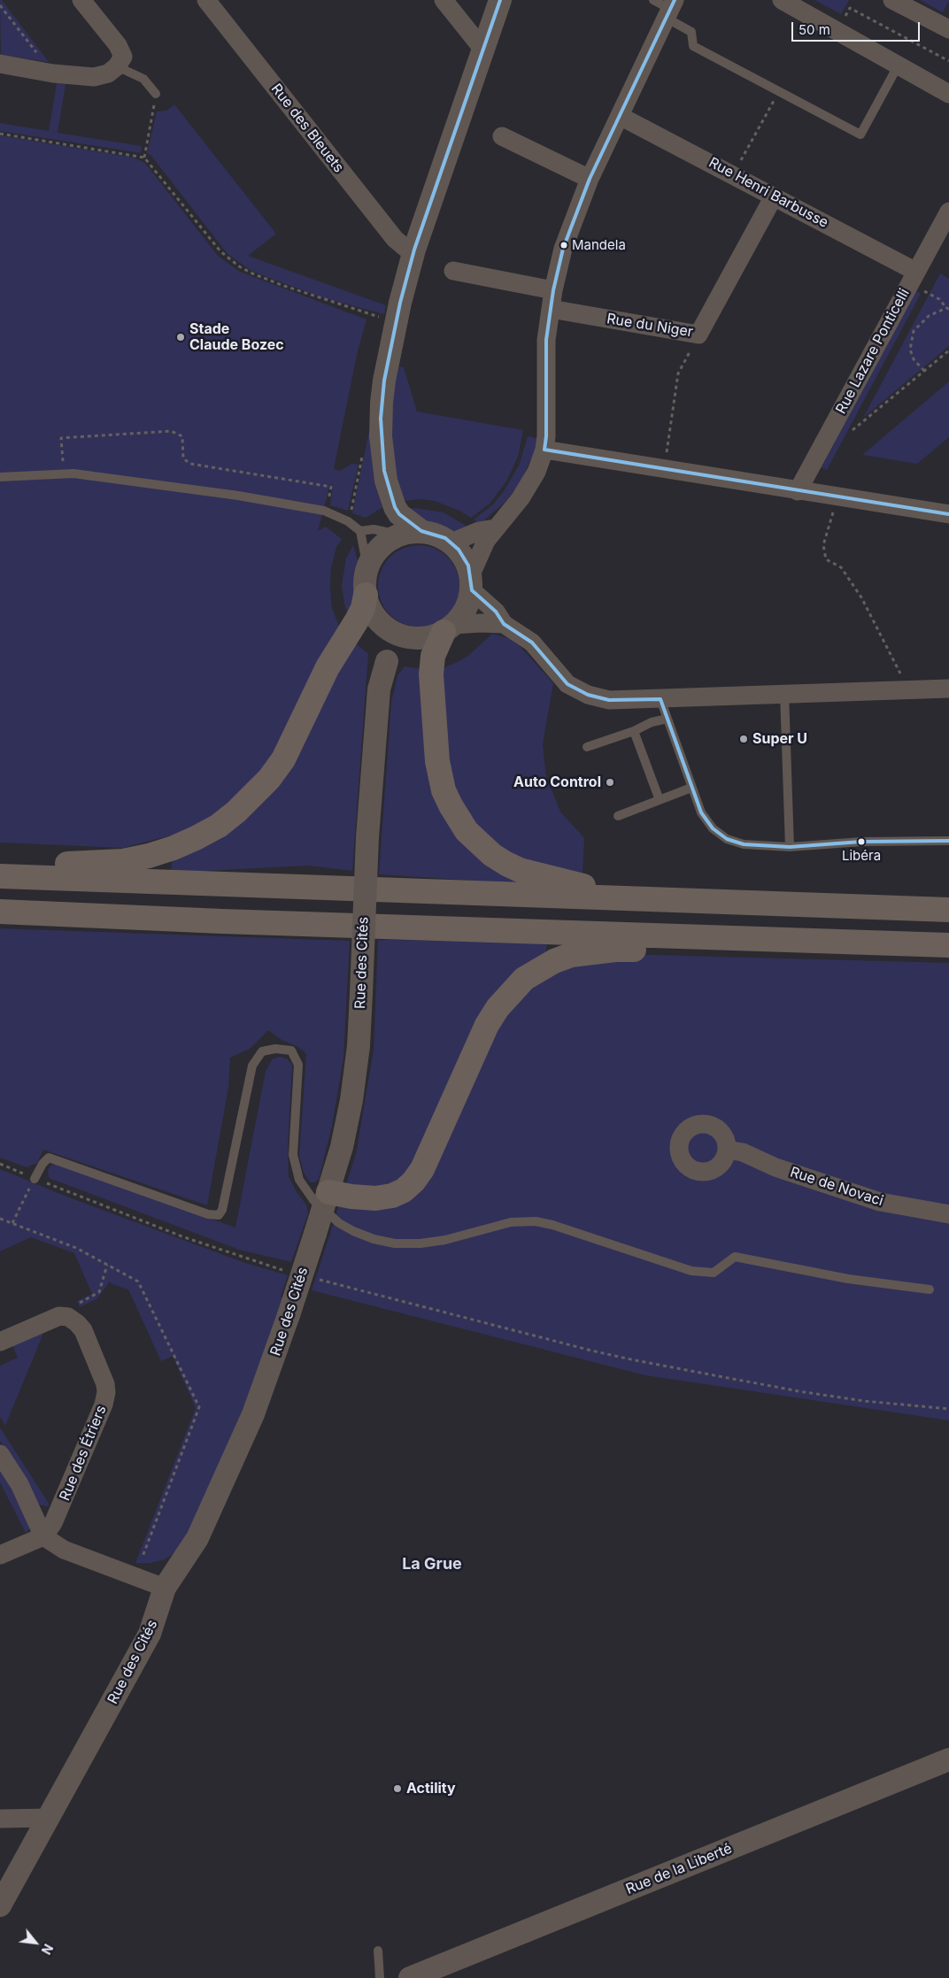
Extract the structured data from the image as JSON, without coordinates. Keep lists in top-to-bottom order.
{
  "streets": {
    "street": [
      "Rue des Bleuets",
      "Rue Henri Barbusse",
      "Rue du Niger",
      "Rue Lazare Ponticelli",
      "Rue des Cités",
      "Rue de Novaci",
      "Rue des Étriers",
      "Rue de la Liberté"
    ]
  },
  "crossings": [
    ["Rue Henri Barbusse", "Rue du Niger"],
    ["Rue Henri Barbusse", "Rue Lazare Ponticelli"]
  ],
  "districts": ["La Grue"],
  "places": [
    "Mandela",
    "Stade Claude Bozec",
    "Super U",
    "Auto Control",
    "Libéra",
    "Actility"
  ],
  "scale_bar": "50 m",
  "north": "bottom right"
}
